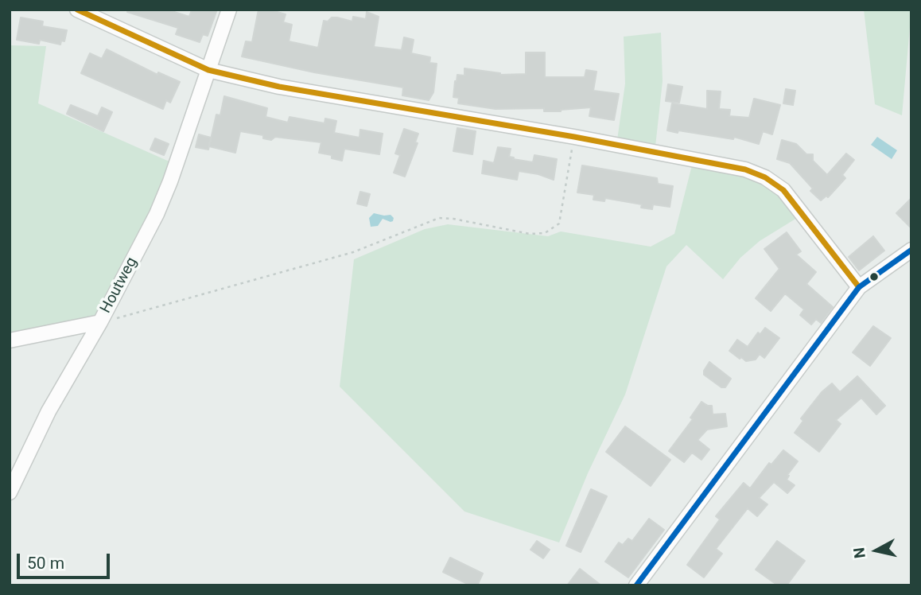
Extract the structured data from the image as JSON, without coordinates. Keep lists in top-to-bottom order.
{
  "streets": {
    "street": ["Houtweg"]
  },
  "scale_bar": "50 m",
  "north": "left"
}
